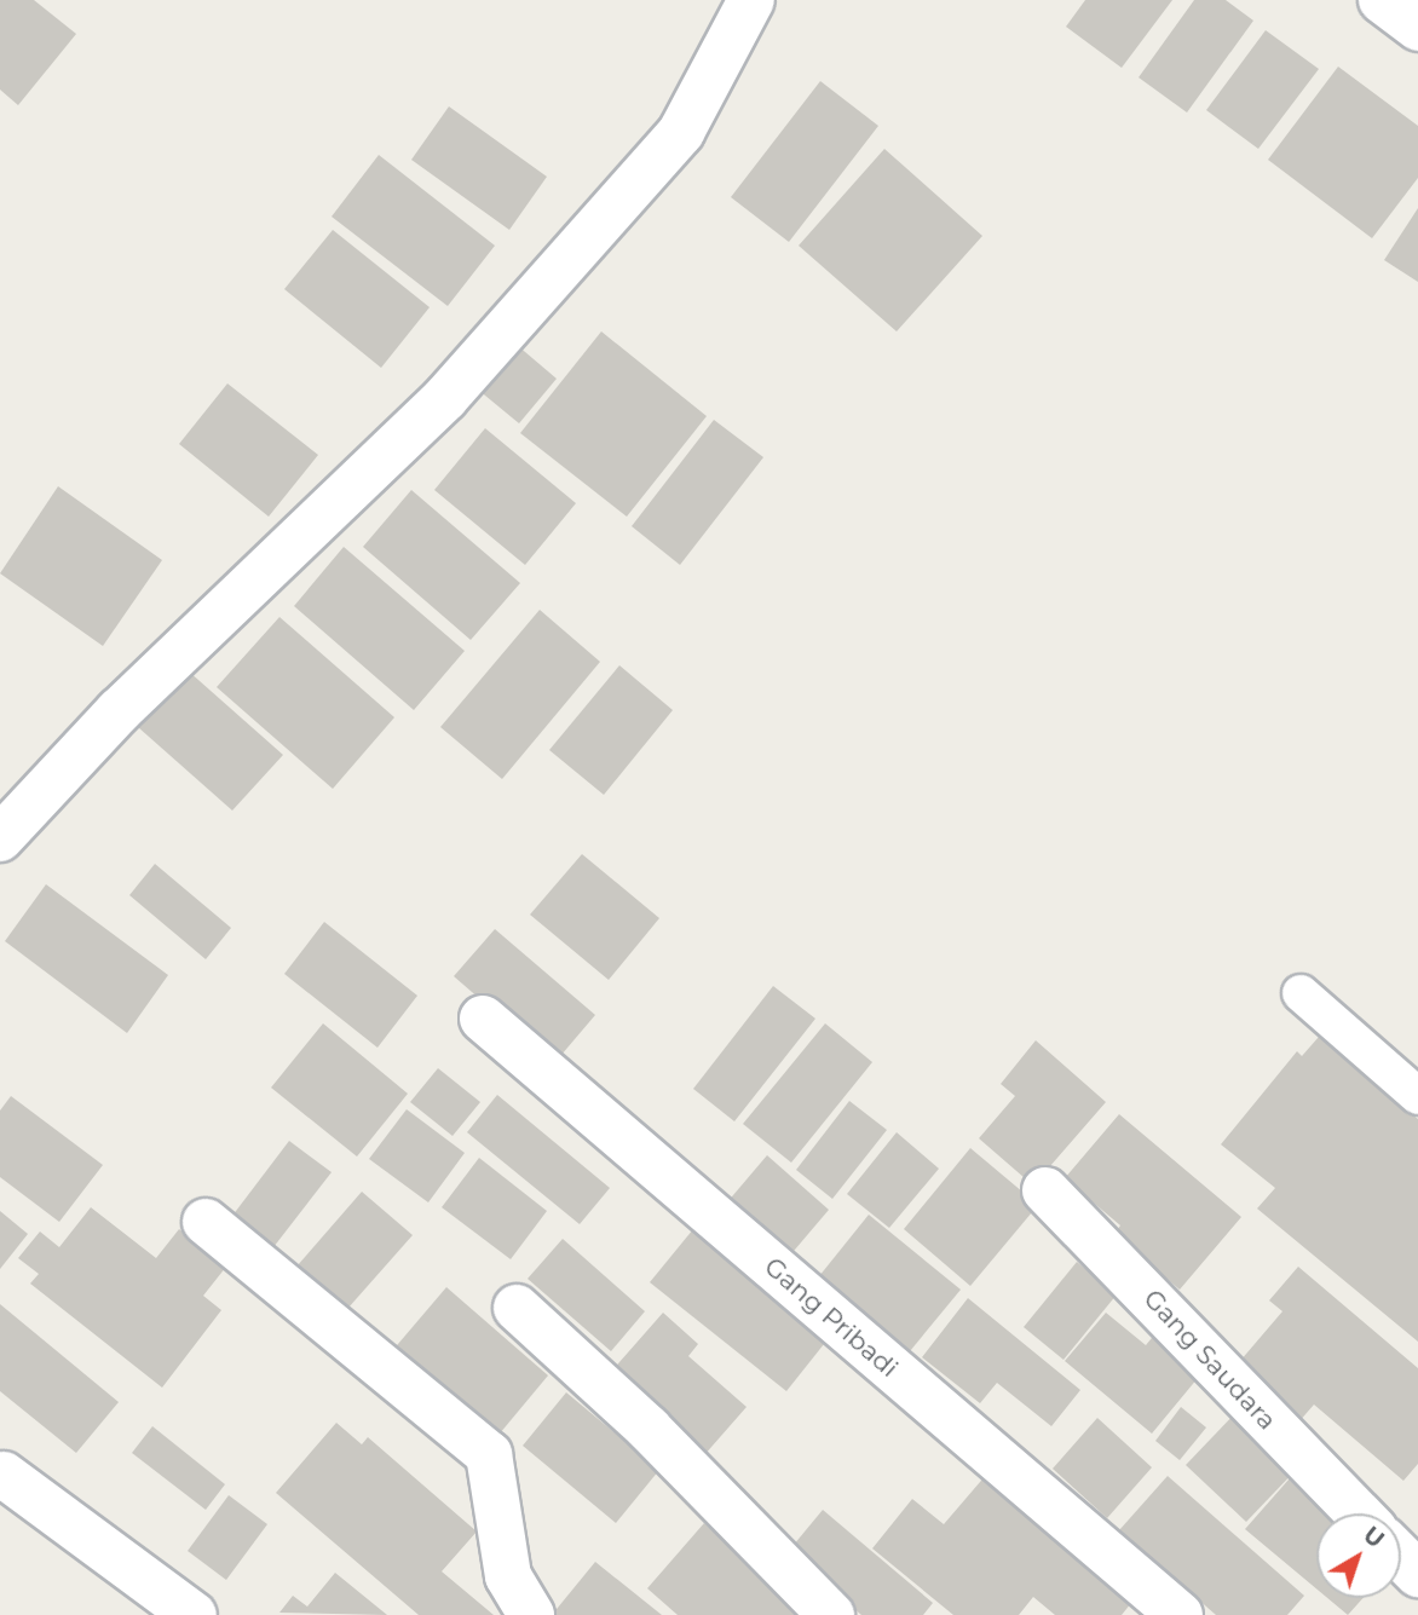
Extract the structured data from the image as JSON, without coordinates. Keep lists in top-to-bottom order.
{
  "streets": {
    "street": ["Gang Pribadi", "Gang Saudara"]
  },
  "north": "top right"
}
